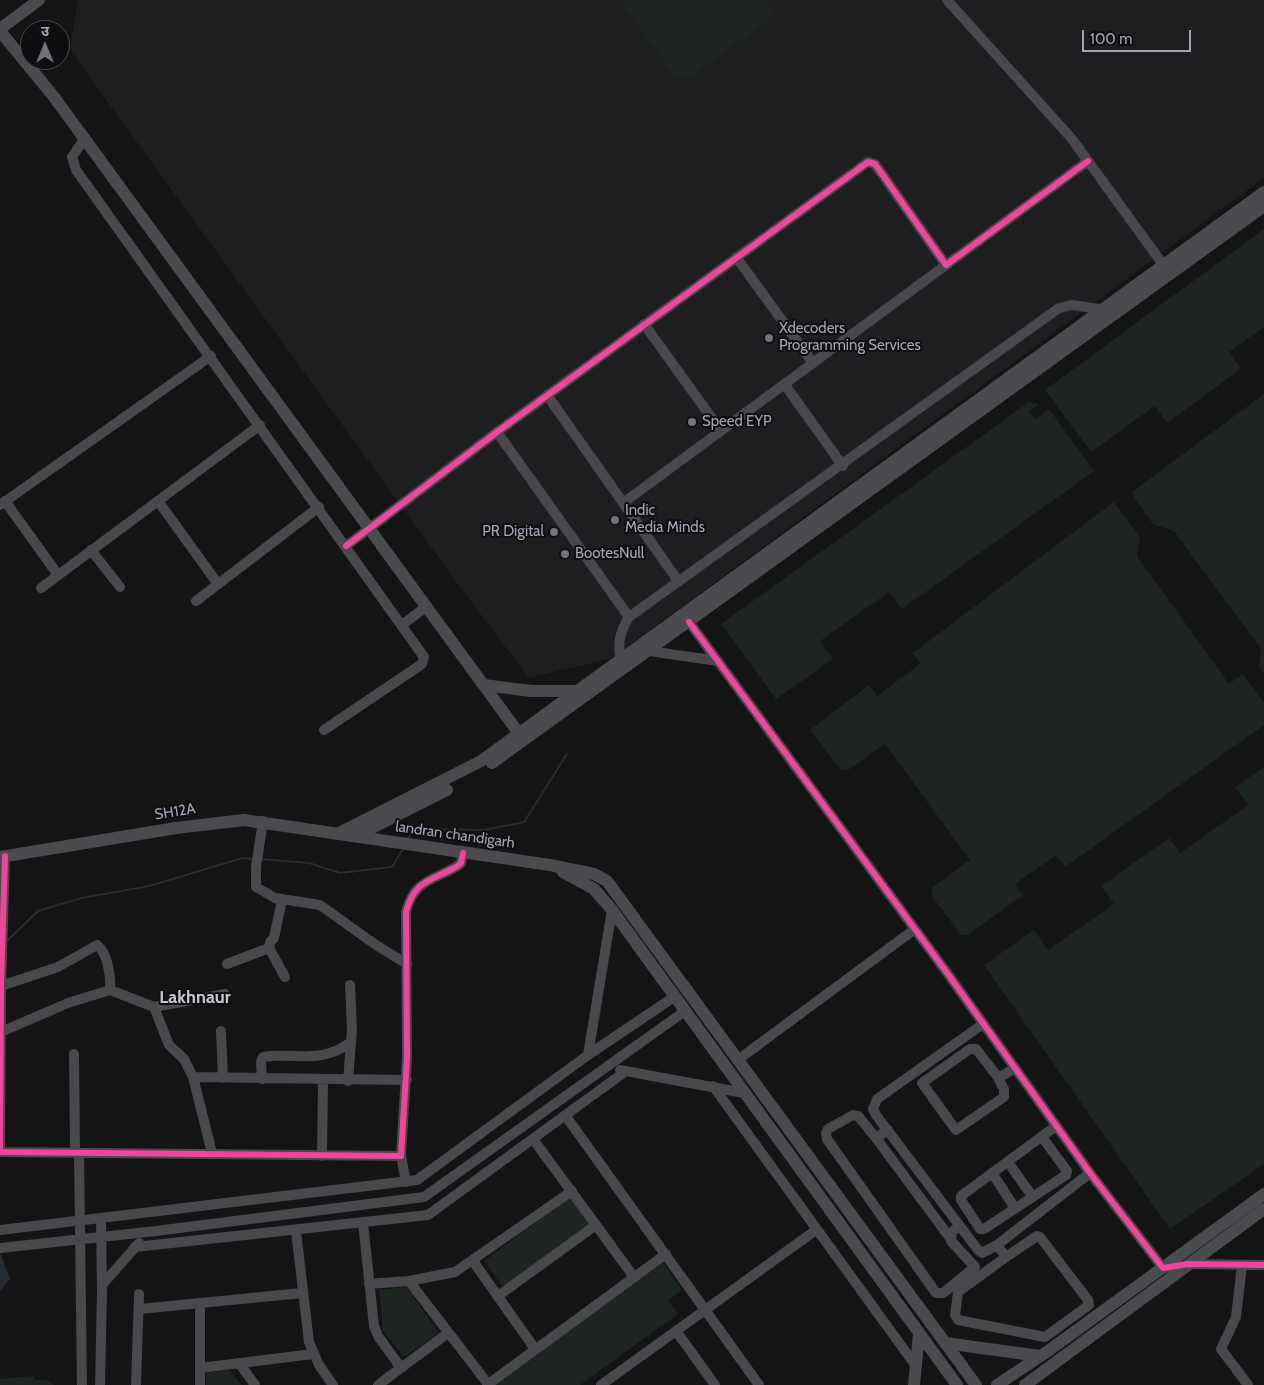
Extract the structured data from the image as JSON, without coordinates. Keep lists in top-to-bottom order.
{
  "streets": {
    "main road": ["SH12A", "landran chandigarh"]
  },
  "crossings": [
    ["SH12A", "landran chandigarh"]
  ],
  "districts": ["Lakhnaur"],
  "places": [
    "Xdecoders Programming Services",
    "Speed EYP",
    "Indic Media Minds",
    "PR Digital",
    "BootesNull"
  ],
  "scale_bar": "100 m",
  "north": "top"
}
